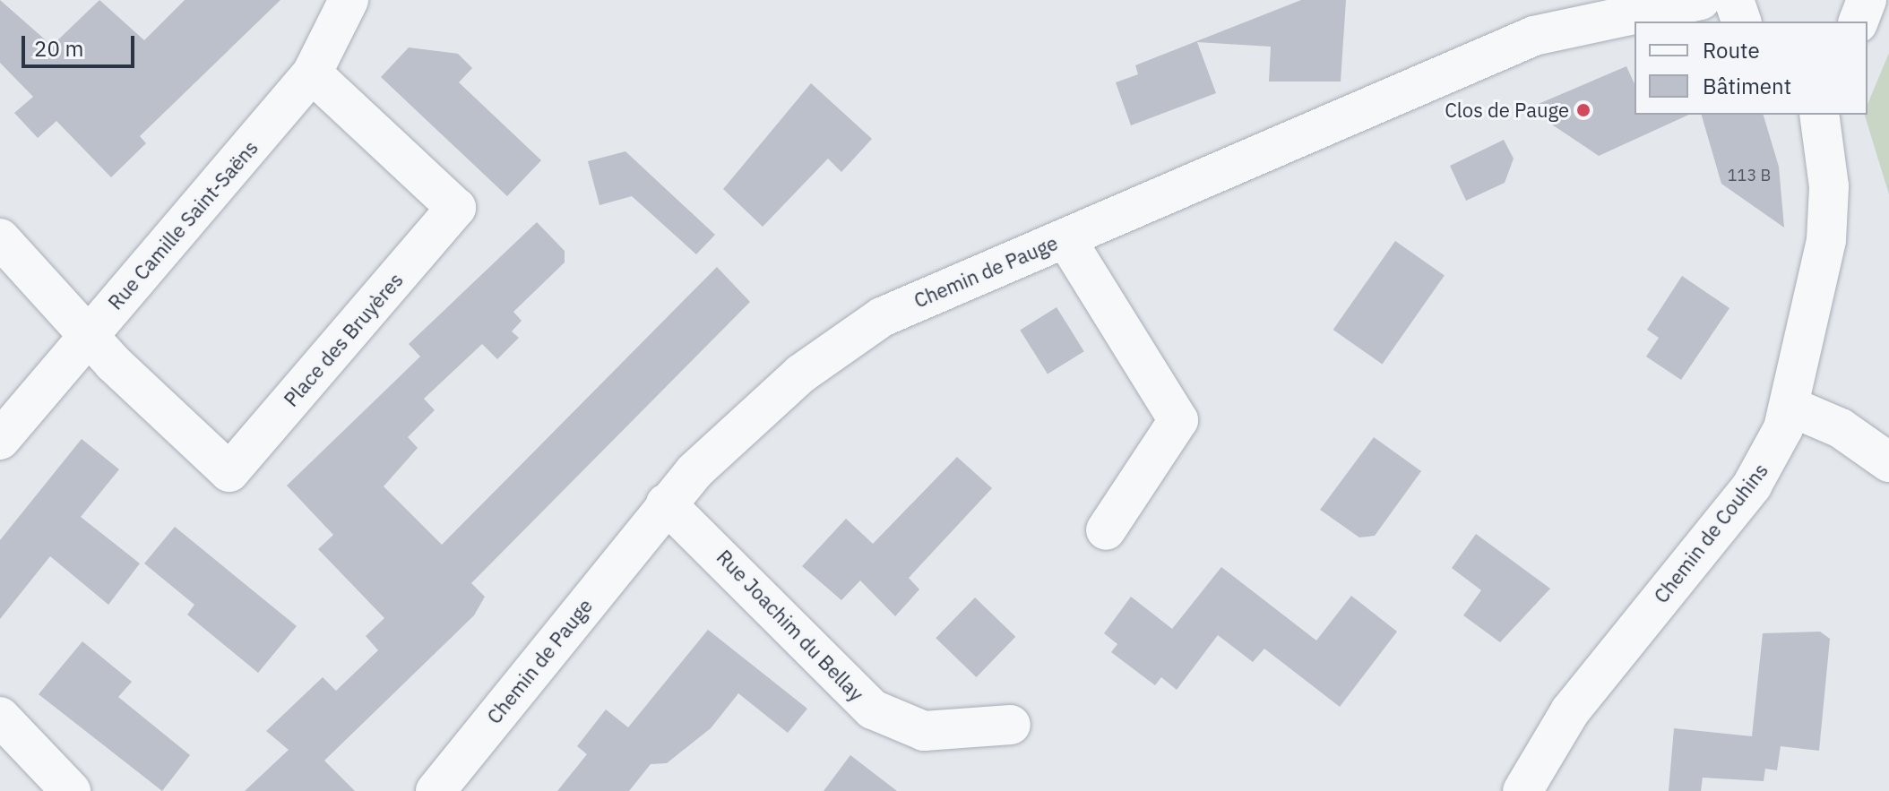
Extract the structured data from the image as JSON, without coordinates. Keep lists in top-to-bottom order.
{
  "streets": {
    "street": [
      "Rue Camille Saint-Saëns",
      "Chemin de Pauge",
      "Place des Bruyères",
      "Chemin de Couhins",
      "Rue Joachim du Bellay"
    ]
  },
  "crossings": [
    ["Rue Camille Saint-Saëns", "Place des Bruyères"],
    ["Chemin de Pauge", "Rue Joachim du Bellay"]
  ],
  "places": ["Clos de Pauge"],
  "house_numbers": ["113 B"],
  "legend": ["Route", "Bâtiment"],
  "scale_bar": "20 m"
}
